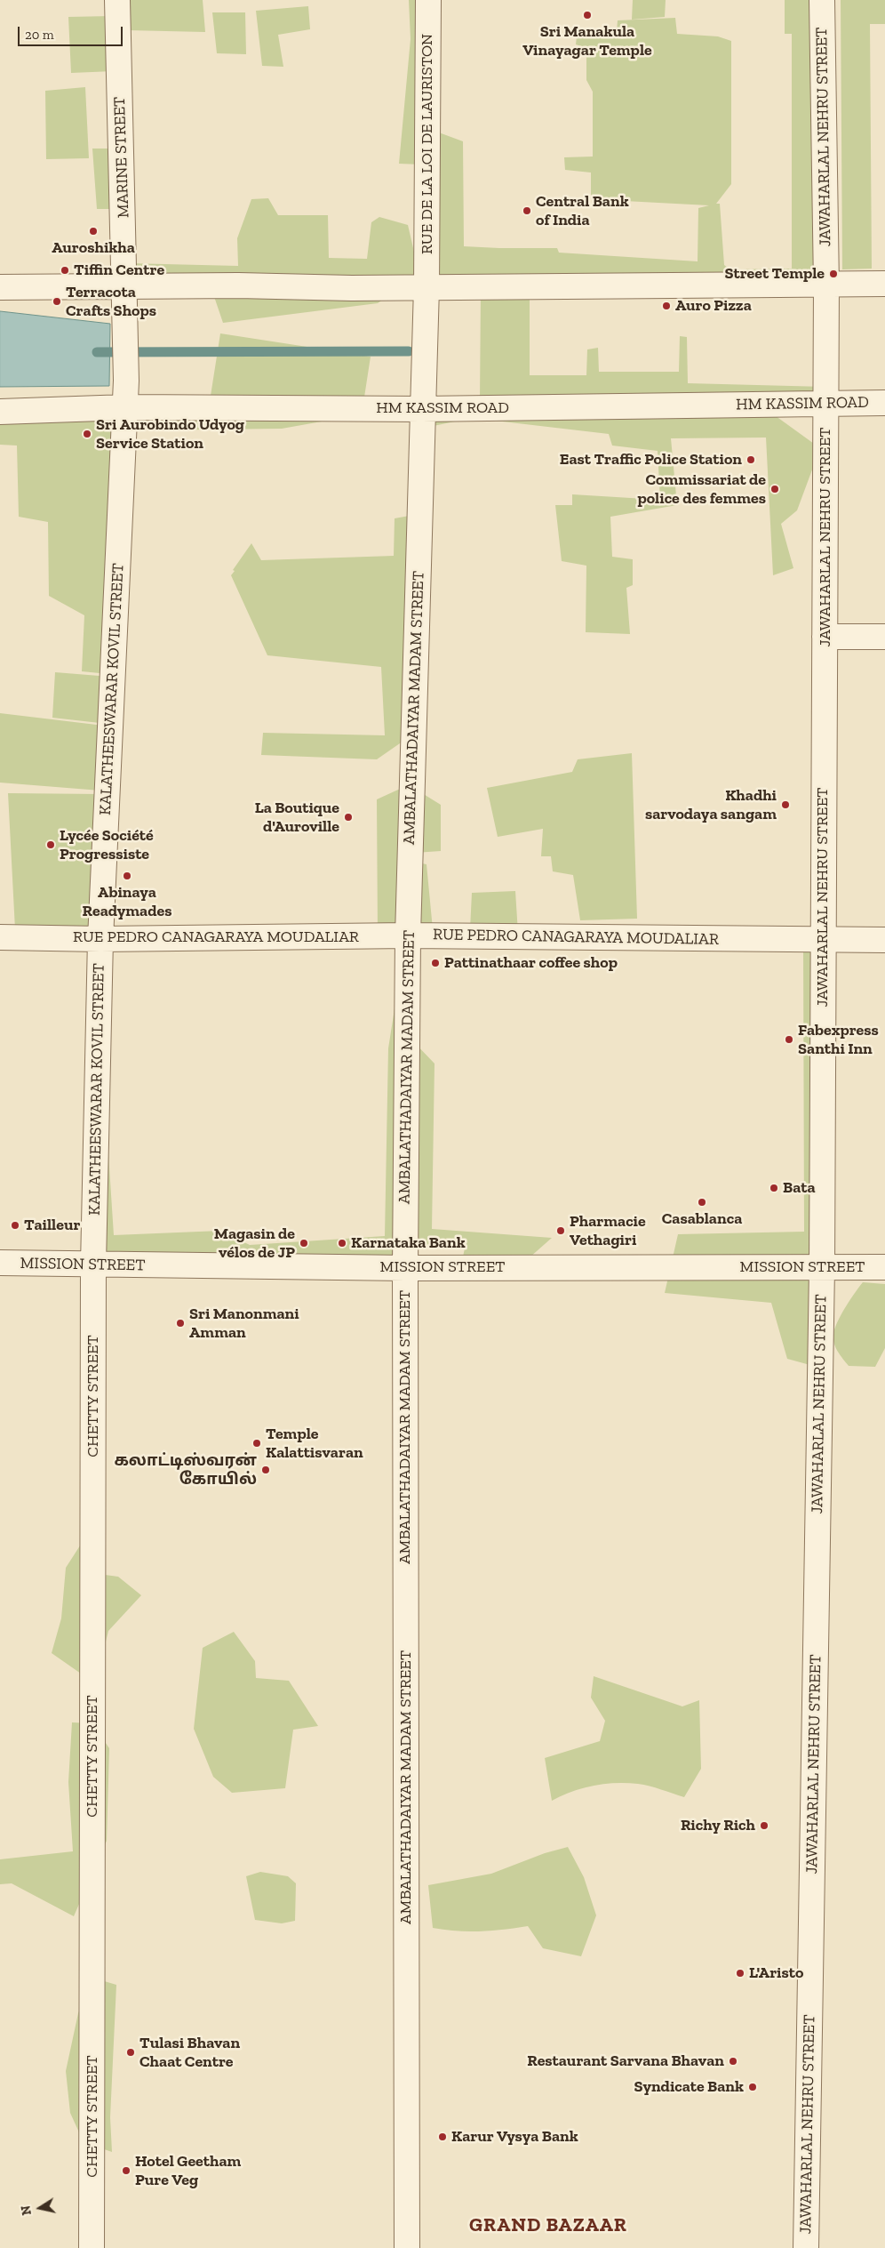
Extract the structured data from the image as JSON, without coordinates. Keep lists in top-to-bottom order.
{
  "streets": {
    "street": [
      "JAWAHARLAL NEHRU STREET",
      "RUE DE LA LOI DE LAURISTON",
      "MARINE STREET",
      "HM KASSIM ROAD",
      "KALATHEESWARAR KOVIL STREET",
      "AMBALATHADAIYAR MADAM STREET",
      "RUE PEDRO CANAGARAYA MOUDALIAR",
      "MISSION STREET",
      "CHETTY STREET"
    ]
  },
  "crossings": [
    ["JAWAHARLAL NEHRU STREET", "HM KASSIM ROAD"],
    ["JAWAHARLAL NEHRU STREET", "RUE PEDRO CANAGARAYA MOUDALIAR"],
    ["JAWAHARLAL NEHRU STREET", "MISSION STREET"],
    ["RUE DE LA LOI DE LAURISTON", "AMBALATHADAIYAR MADAM STREET"],
    ["MARINE STREET", "KALATHEESWARAR KOVIL STREET"],
    ["HM KASSIM ROAD", "KALATHEESWARAR KOVIL STREET"],
    ["HM KASSIM ROAD", "AMBALATHADAIYAR MADAM STREET"],
    ["KALATHEESWARAR KOVIL STREET", "RUE PEDRO CANAGARAYA MOUDALIAR"],
    ["KALATHEESWARAR KOVIL STREET", "MISSION STREET"],
    ["KALATHEESWARAR KOVIL STREET", "CHETTY STREET"],
    ["AMBALATHADAIYAR MADAM STREET", "RUE PEDRO CANAGARAYA MOUDALIAR"],
    ["AMBALATHADAIYAR MADAM STREET", "MISSION STREET"],
    ["MISSION STREET", "CHETTY STREET"]
  ],
  "districts": ["GRAND BAZAAR"],
  "places": [
    "Sri Manakula Vinayagar Temple",
    "Central Bank of India",
    "Auroshikha",
    "Tiffin Centre",
    "Street Temple",
    "Terracota Crafts Shops",
    "Auro Pizza",
    "Sri Aurobindo Udyog Service Station",
    "East Traffic Police Station",
    "Commissariat de police des femmes",
    "Khadhi sarvodaya sangam",
    "La Boutique d'Auroville",
    "Lycée Société Progressiste",
    "Abinaya Readymades",
    "Pattinathaar coffee shop",
    "Fabexpress Santhi Inn",
    "Bata",
    "Casablanca",
    "Tailleur",
    "Pharmacie Vethagiri",
    "Magasin de vélos de JP",
    "Karnataka Bank",
    "Sri Manonmani Amman",
    "Temple Kalattisvaran",
    "கலாட்டிஸ்வரன் கோயில்",
    "Richy Rich",
    "L'Aristo",
    "Tulasi Bhavan Chaat Centre",
    "Restaurant Sarvana Bhavan",
    "Syndicate Bank",
    "Karur Vysya Bank",
    "Hotel Geetham Pure Veg"
  ],
  "scale_bar": "20 m",
  "north": "left"
}
